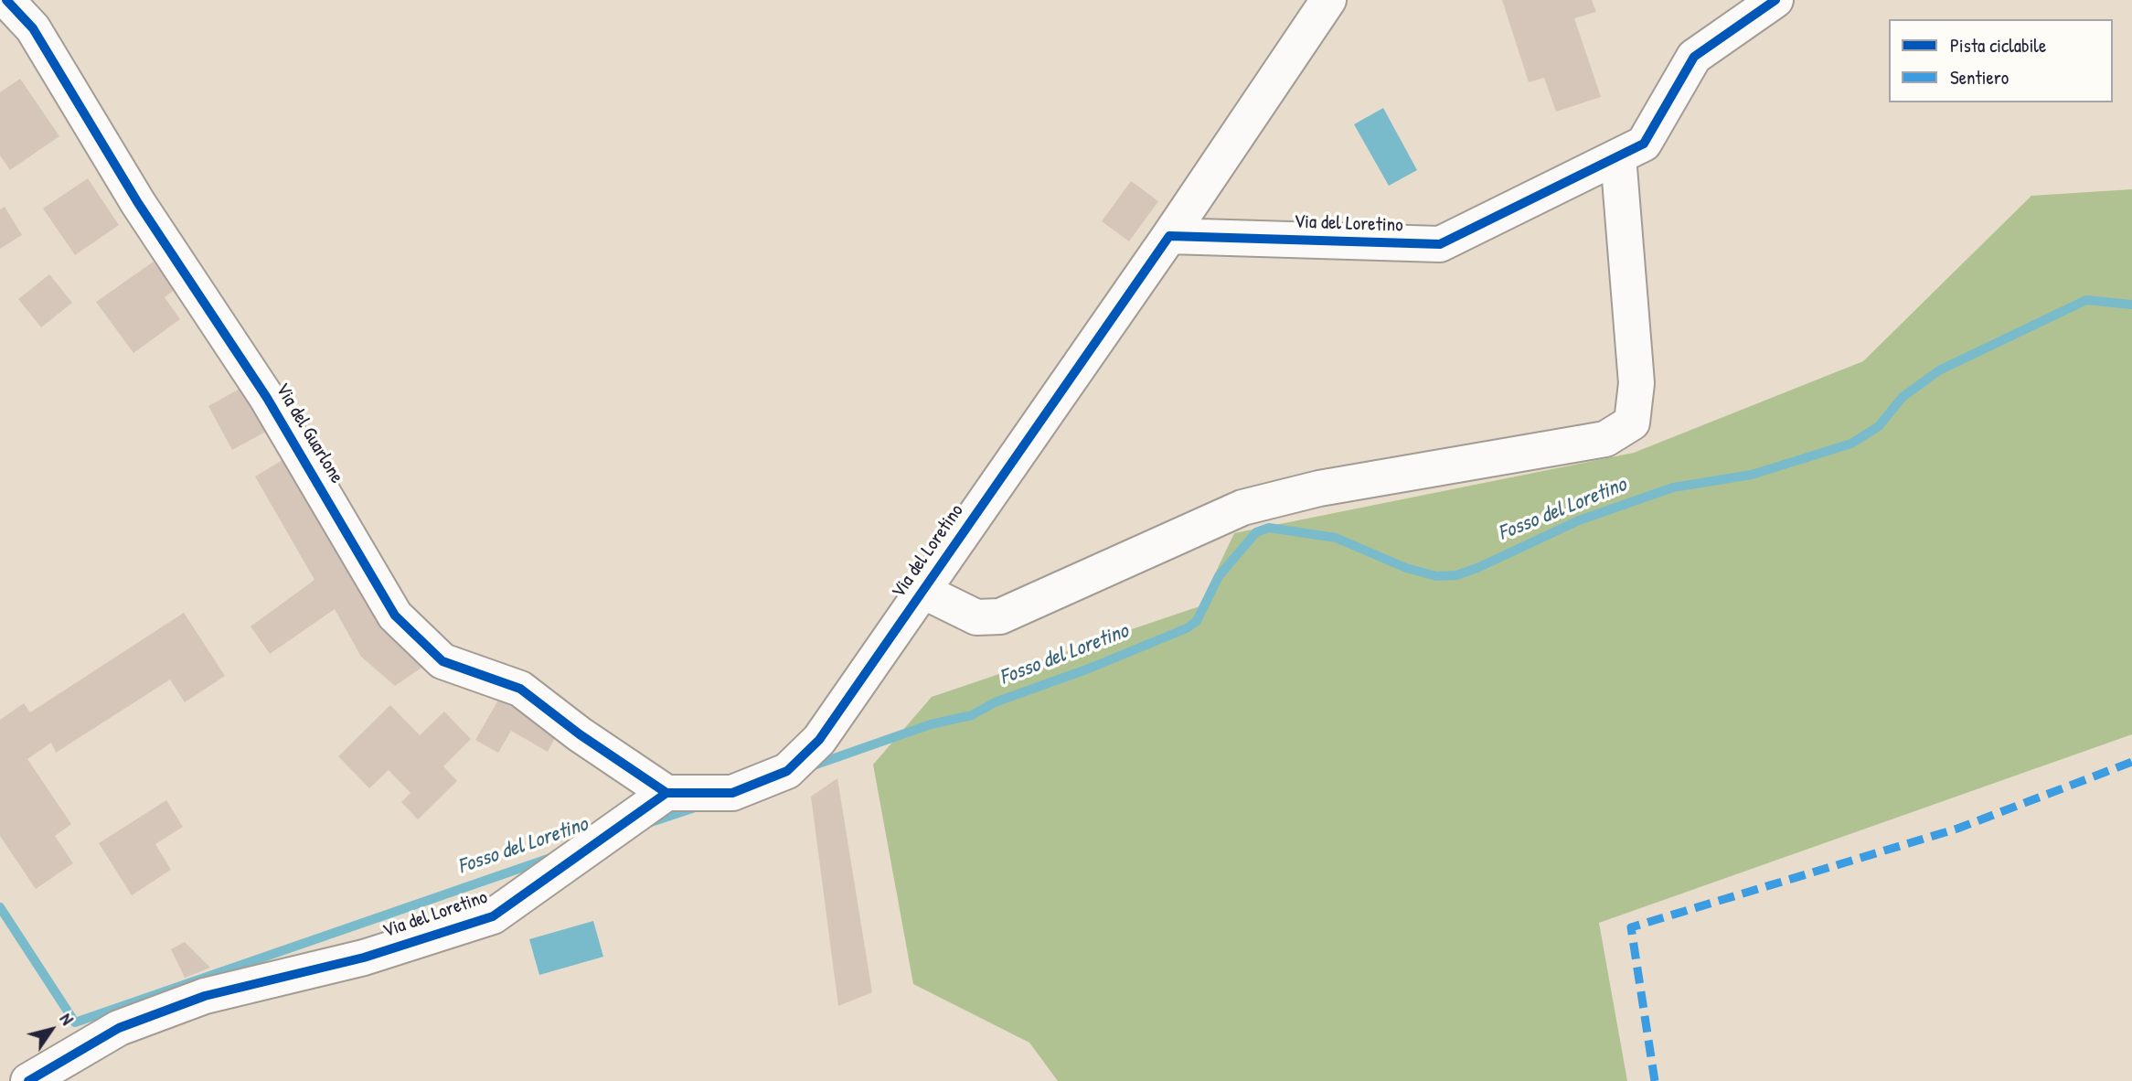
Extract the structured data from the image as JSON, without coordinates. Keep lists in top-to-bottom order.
{
  "streets": {
    "street": ["Via del Loretino", "Via del Guarlone"]
  },
  "crossings": [
    ["Via del Loretino", "Via del Guarlone"]
  ],
  "water": ["Fosso del Loretino"],
  "legend": ["Pista ciclabile", "Sentiero"],
  "north": "top right"
}
